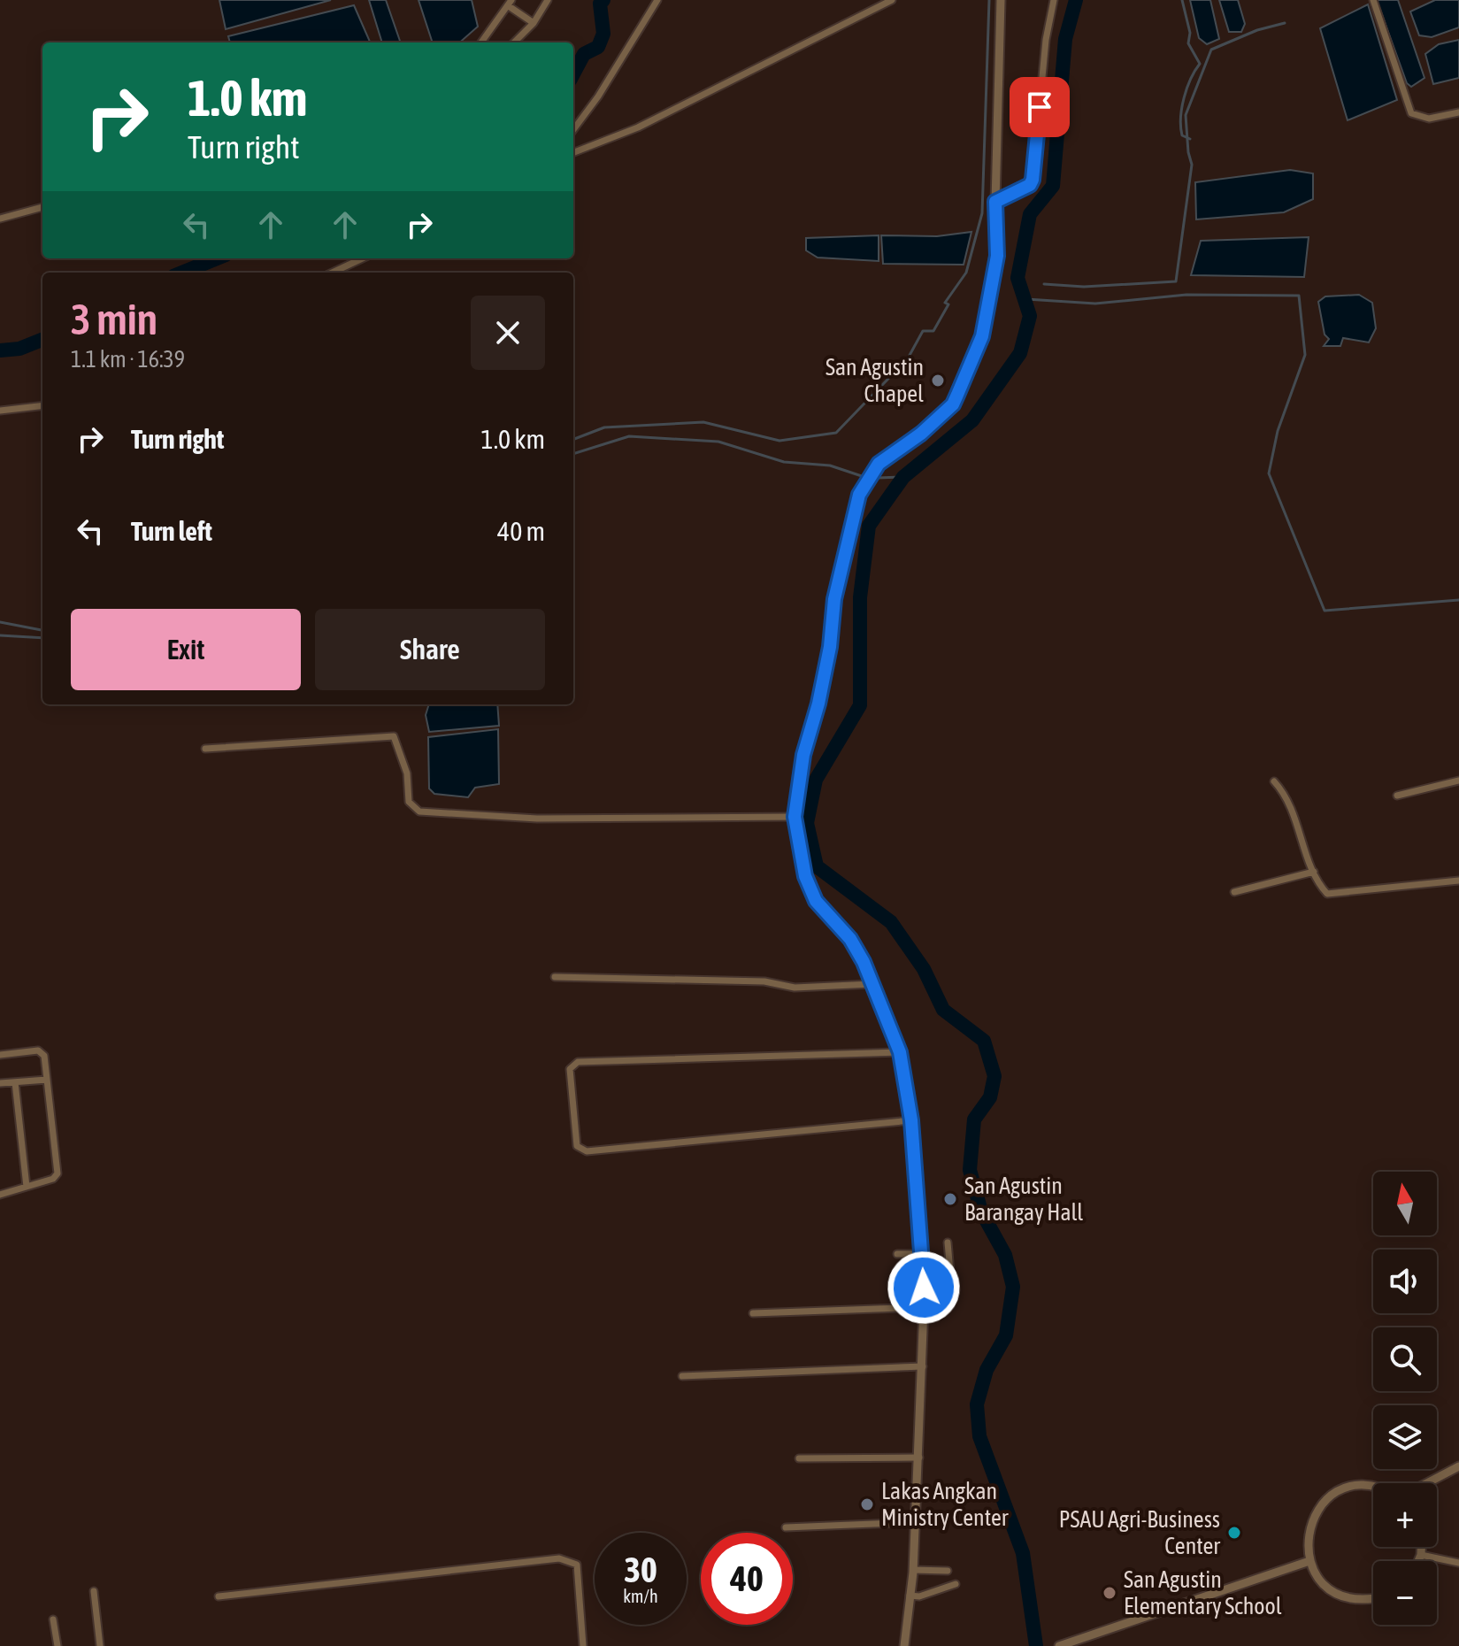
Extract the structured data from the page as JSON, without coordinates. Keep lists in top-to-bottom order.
{
  "places": [
    "San Agustin Chapel",
    "San Agustin Barangay Hall",
    "Lakas Angkan Ministry Center",
    "PSAU Agri-Business Center",
    "San Agustin Elementary School"
  ],
  "north": "top",
  "page": {
    "turn": ["1.0 km", "Turn right"],
    "heading": ["3 min", "1.1 km · 16:39"],
    "list": [
      {
        "name": "Turn right",
        "value": "1.0 km"
      },
      {
        "name": "Turn left",
        "value": "40 m"
      }
    ],
    "buttons": ["Exit", "Share"],
    "map_buttons": ["+", "−"],
    "speed": "30 km/h",
    "limit": "40"
  }
}
